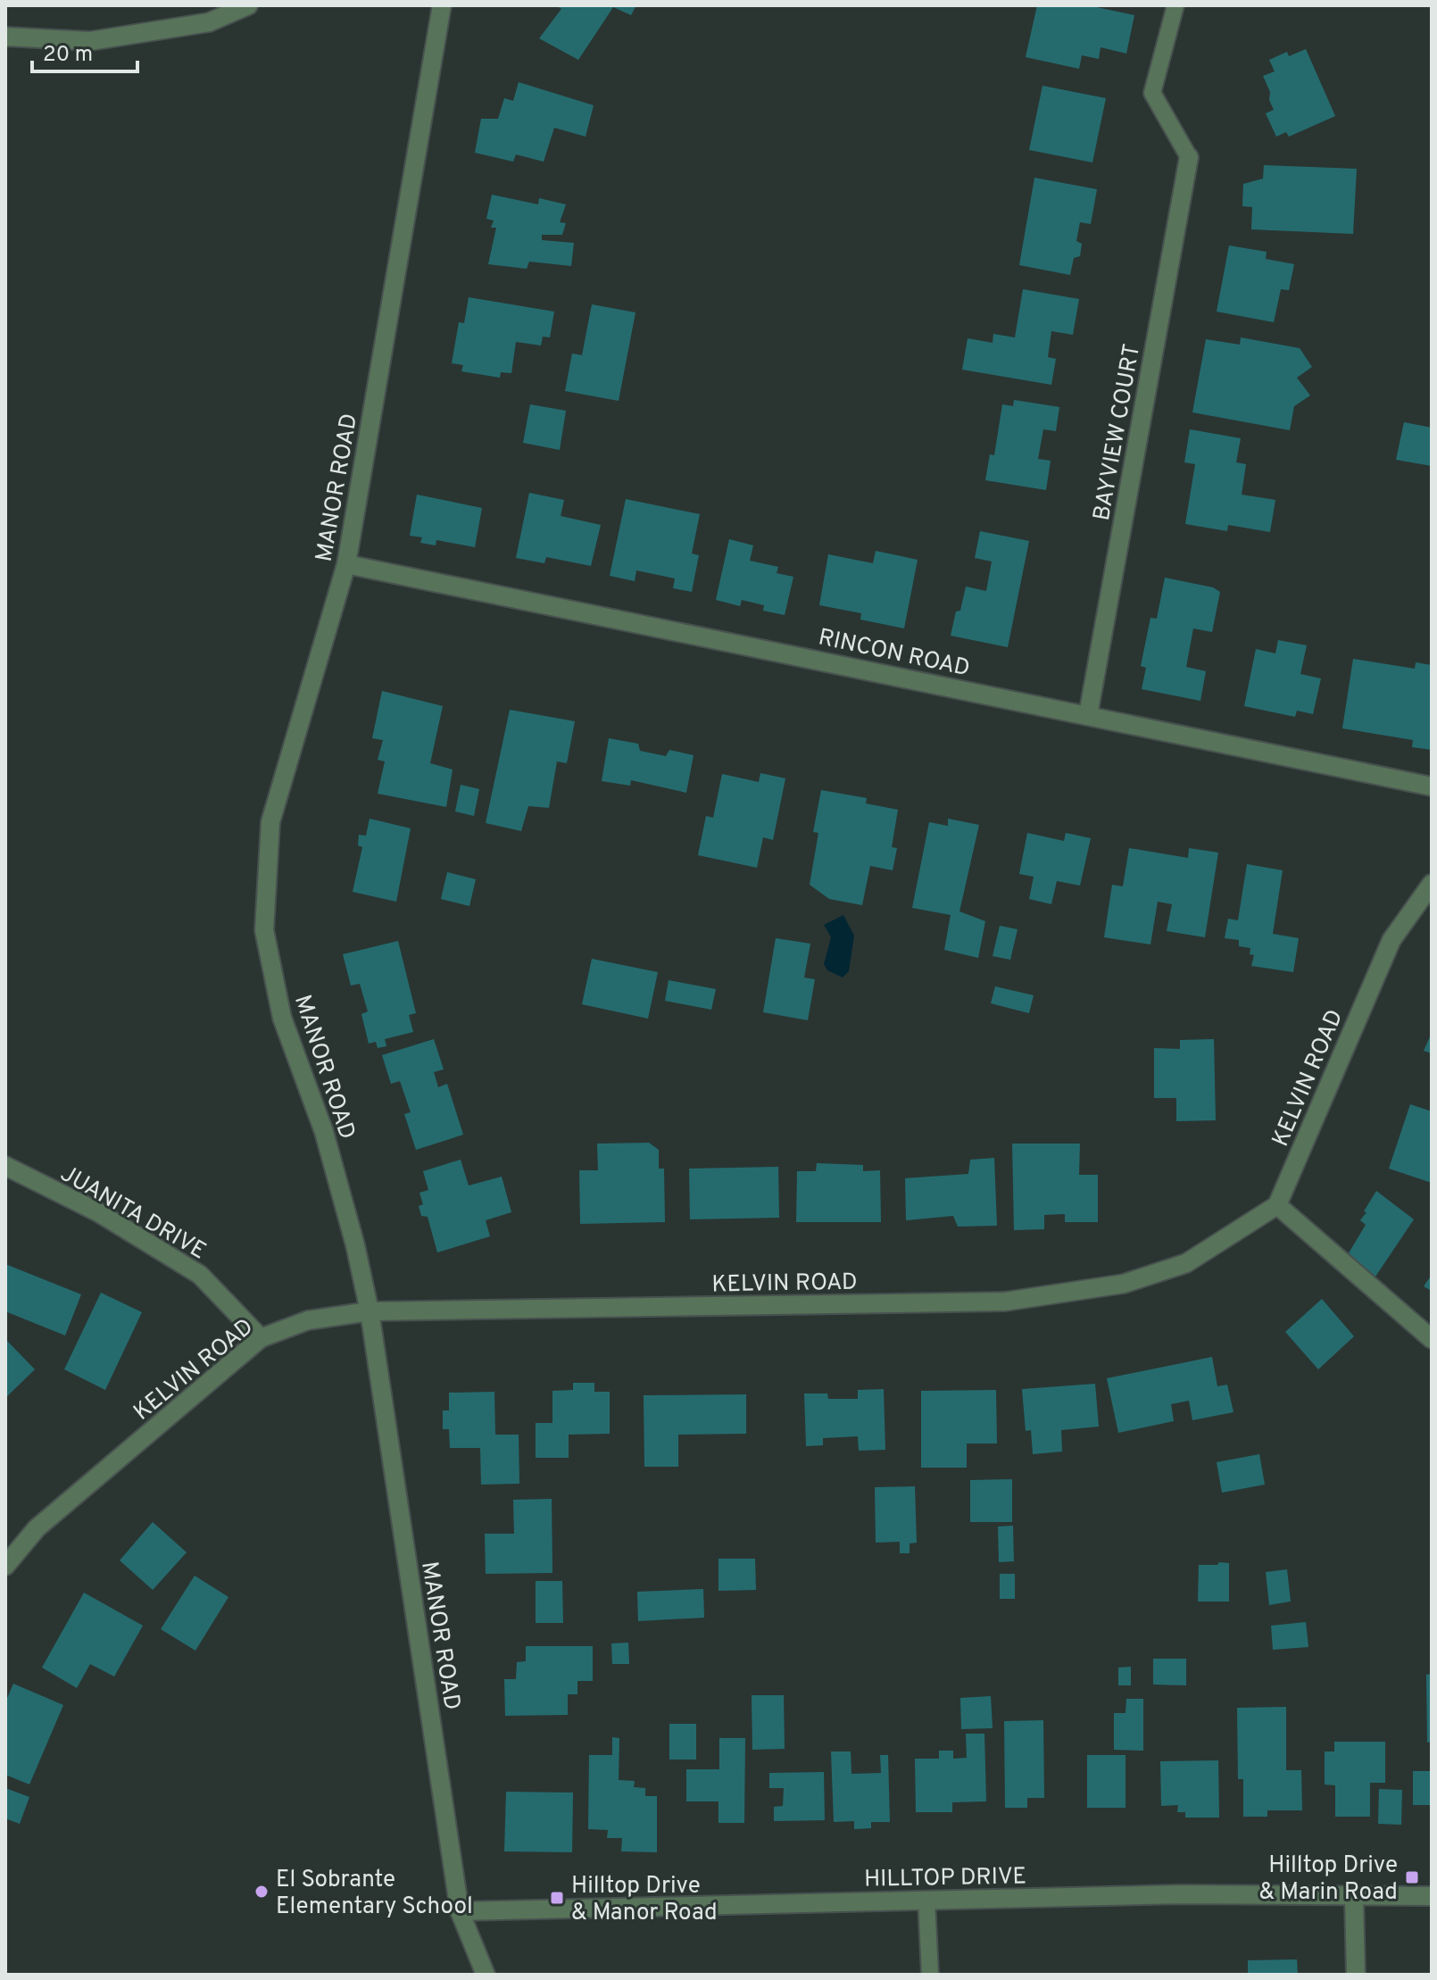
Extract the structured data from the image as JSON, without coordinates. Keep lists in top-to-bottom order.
{
  "streets": {
    "street": [
      "BAYVIEW COURT",
      "MANOR ROAD",
      "RINCON ROAD",
      "KELVIN ROAD",
      "JUANITA DRIVE",
      "HILLTOP DRIVE"
    ]
  },
  "crossings": [
    ["BAYVIEW COURT", "RINCON ROAD"],
    ["MANOR ROAD", "RINCON ROAD"],
    ["MANOR ROAD", "KELVIN ROAD"],
    ["MANOR ROAD", "HILLTOP DRIVE"],
    ["KELVIN ROAD", "JUANITA DRIVE"]
  ],
  "places": {
    "transit": ["Hilltop Drive & Marin Road", "Hilltop Drive & Manor Road"],
    "other": ["El Sobrante Elementary School"]
  },
  "scale_bar": "20 m"
}
